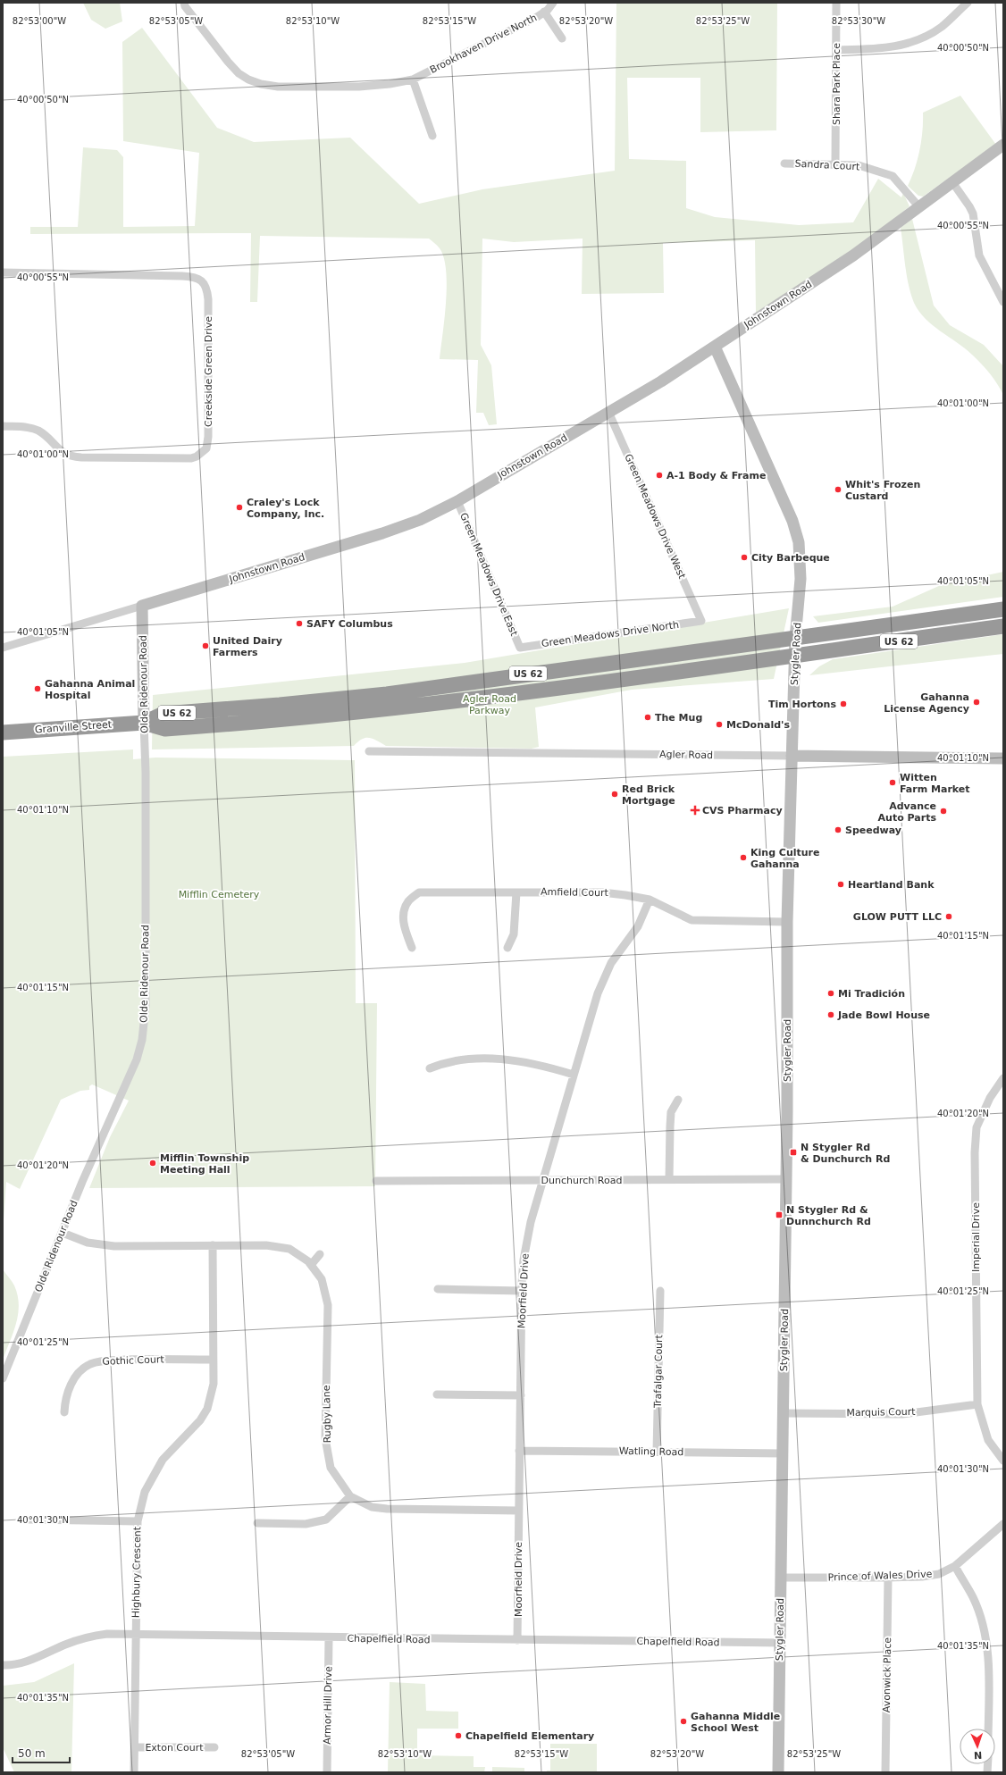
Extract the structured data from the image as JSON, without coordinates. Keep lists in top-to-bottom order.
{
  "streets": {
    "highway": ["US 62", "Granville Street"],
    "main road": [
      "Johnstown Road",
      "Stygler Road",
      "Olde Ridenour Road",
      "Agler Road"
    ],
    "street": [
      "Brookhaven Drive North",
      "Shara Park Place",
      "Sandra Court",
      "Creekside Green Drive",
      "Green Meadows Drive West",
      "Green Meadows Drive East",
      "Green Meadows Drive North",
      "Amfield Court",
      "Dunchurch Road",
      "Imperial Drive",
      "Moorfield Drive",
      "Gothic Court",
      "Trafalgar Court",
      "Marquis Court",
      "Rugby Lane",
      "Watling Road",
      "Highbury Crescent",
      "Prince of Wales Drive",
      "Chapelfield Road",
      "Avonwick Place",
      "Armor Hill Drive",
      "Exton Court"
    ]
  },
  "crossings": [
    ["Shara Park Place", "Sandra Court"],
    ["Sandra Court", "Johnstown Road"],
    ["Johnstown Road", "Green Meadows Drive West"],
    ["Johnstown Road", "Green Meadows Drive East"],
    ["Johnstown Road", "Stygler Road"],
    ["Johnstown Road", "Olde Ridenour Road"],
    ["Green Meadows Drive West", "Green Meadows Drive North"],
    ["Green Meadows Drive East", "Green Meadows Drive North"],
    ["US 62", "Stygler Road"],
    ["US 62", "Olde Ridenour Road"],
    ["US 62", "Granville Street"],
    ["Stygler Road", "Agler Road"],
    ["Stygler Road", "Amfield Court"],
    ["Stygler Road", "Dunchurch Road"],
    ["Stygler Road", "Marquis Court"],
    ["Stygler Road", "Watling Road"],
    ["Stygler Road", "Prince of Wales Drive"],
    ["Stygler Road", "Chapelfield Road"],
    ["Olde Ridenour Road", "Granville Street"],
    ["Olde Ridenour Road", "Rugby Lane"],
    ["Amfield Court", "Moorfield Drive"],
    ["Dunchurch Road", "Moorfield Drive"],
    ["Imperial Drive", "Marquis Court"],
    ["Moorfield Drive", "Rugby Lane"],
    ["Moorfield Drive", "Watling Road"],
    ["Moorfield Drive", "Chapelfield Road"],
    ["Gothic Court", "Highbury Crescent"],
    ["Trafalgar Court", "Watling Road"],
    ["Rugby Lane", "Highbury Crescent"],
    ["Highbury Crescent", "Chapelfield Road"],
    ["Highbury Crescent", "Exton Court"],
    ["Prince of Wales Drive", "Avonwick Place"],
    ["Chapelfield Road", "Armor Hill Drive"]
  ],
  "parks": ["Agler Road Parkway", "Mifflin Cemetery"],
  "places": {
    "other": [
      "A-1 Body & Frame",
      "Whit's Frozen Custard",
      "Craley's Lock Company, Inc.",
      "City Barbeque",
      "SAFY Columbus",
      "United Dairy Farmers",
      "Gahanna Animal Hospital",
      "Gahanna License Agency",
      "Tim Hortons",
      "The Mug",
      "McDonald's",
      "Witten Farm Market",
      "Red Brick Mortgage",
      "Advance Auto Parts",
      "Speedway",
      "King Culture Gahanna",
      "Heartland Bank",
      "GLOW PUTT LLC",
      "Mi Tradición",
      "Jade Bowl House",
      "Mifflin Township Meeting Hall",
      "Gahanna Middle School West",
      "Chapelfield Elementary"
    ],
    "health": ["CVS Pharmacy"],
    "transit": ["N Stygler Rd & Dunchurch Rd", "N Stygler Rd & Dunnchurch Rd"]
  },
  "scale_bar": "50 m",
  "north": "bottom",
  "coordinates": [
    "82°53'00\"W",
    "82°53'05\"W",
    "82°53'10\"W",
    "82°53'15\"W",
    "82°53'20\"W",
    "82°53'25\"W",
    "82°53'30\"W",
    "40°00'50\"N",
    "40°00'55\"N",
    "40°01'00\"N",
    "40°01'05\"N",
    "40°01'10\"N",
    "40°01'15\"N",
    "40°01'20\"N",
    "40°01'25\"N",
    "40°01'30\"N",
    "40°01'35\"N"
  ]
}
